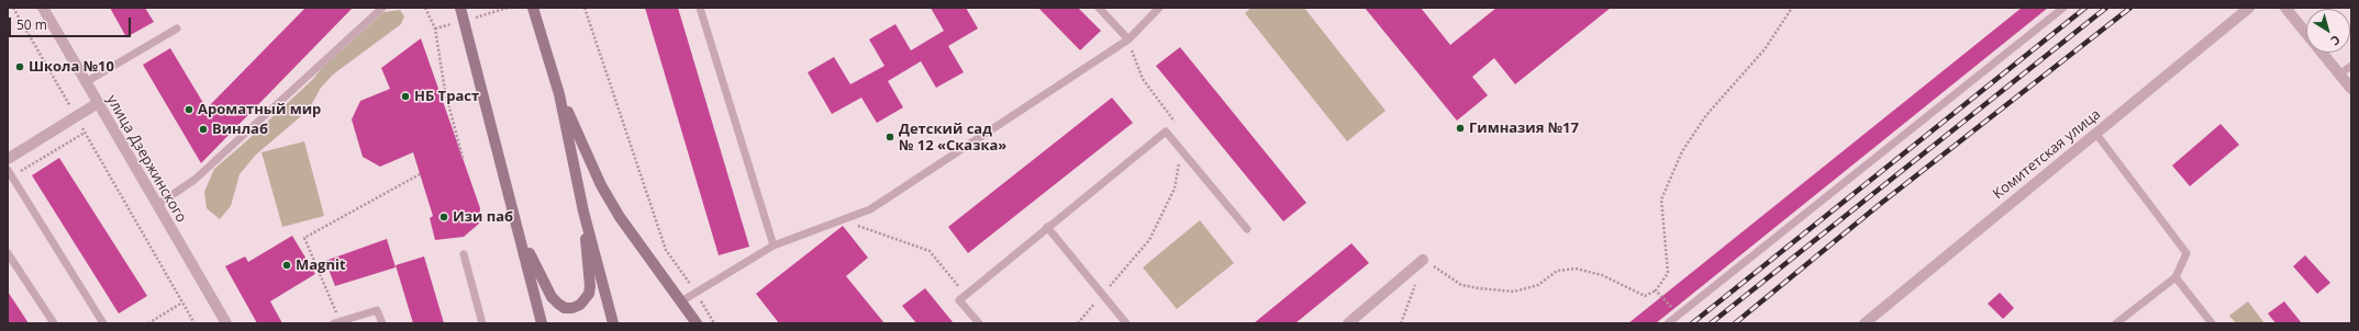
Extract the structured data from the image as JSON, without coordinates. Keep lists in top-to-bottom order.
{
  "streets": {
    "street": ["Комитетская улица", "улица Дзержинского"]
  },
  "places": [
    "Школа №10",
    "НБ Траст",
    "Ароматный мир",
    "Гимназия №17",
    "Винлаб",
    "Детский сад № 12 «Сказка»",
    "Изи паб",
    "Magnit"
  ],
  "scale_bar": "50 m",
  "north": "bottom right"
}
